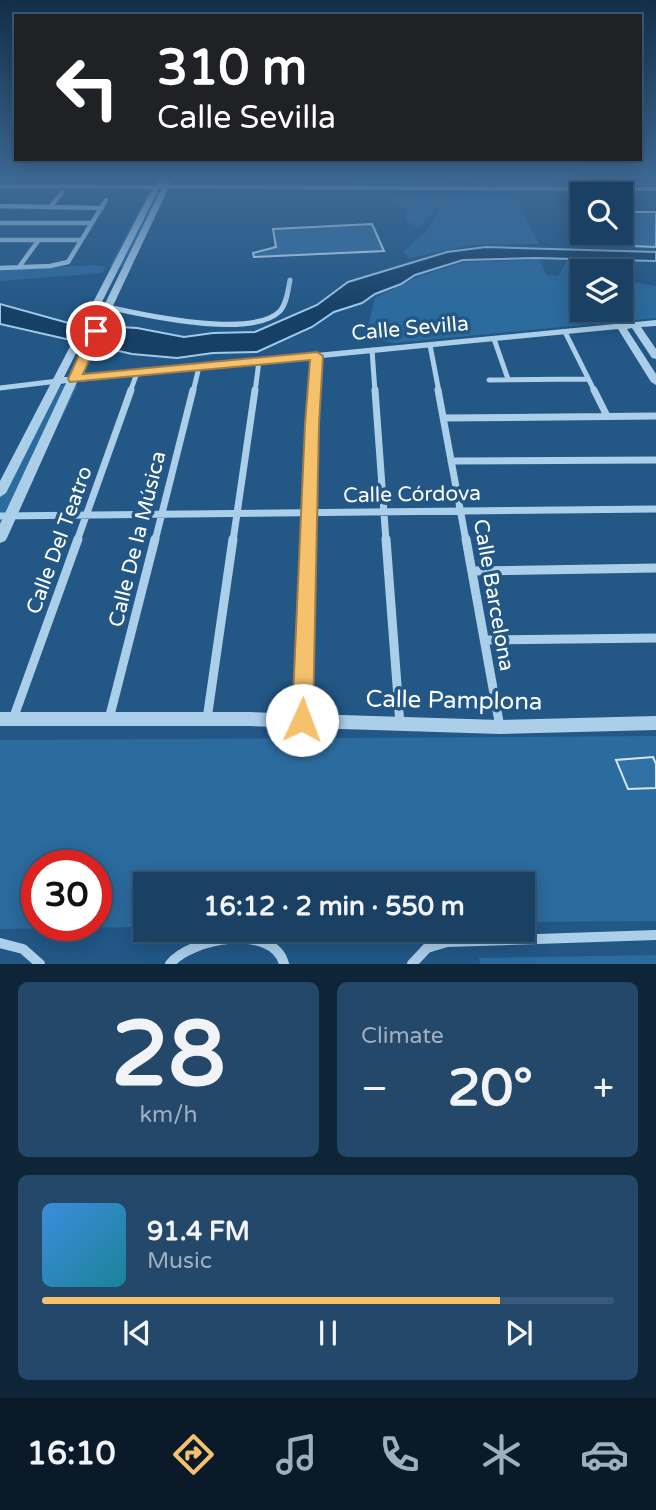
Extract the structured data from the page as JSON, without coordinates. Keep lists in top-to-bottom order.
{
  "streets": {
    "street": [
      "Calle Sevilla",
      "Calle Córdova",
      "Calle De la Música",
      "Calle Del Teatro",
      "Calle Barcelona",
      "Calle Pamplona"
    ]
  },
  "crossings": [
    ["Calle Sevilla", "Calle De la Música"],
    ["Calle Sevilla", "Calle Del Teatro"],
    ["Calle Sevilla", "Calle Barcelona"],
    ["Calle Córdova", "Calle De la Música"],
    ["Calle Córdova", "Calle Del Teatro"],
    ["Calle Córdova", "Calle Barcelona"],
    ["Calle De la Música", "Calle Pamplona"],
    ["Calle Del Teatro", "Calle Pamplona"],
    ["Calle Barcelona", "Calle Pamplona"]
  ],
  "page": {
    "turn": ["310 m", "Calle Sevilla"],
    "limit": "30",
    "trip": "16:12 · 2 min · 550 m",
    "tile": [
      ["28", "km/h"],
      "Climate"
    ],
    "heat": ["−", "20°", "+"],
    "song": ["91.4 FM", "Music"],
    "tabs": "16:10"
  }
}
